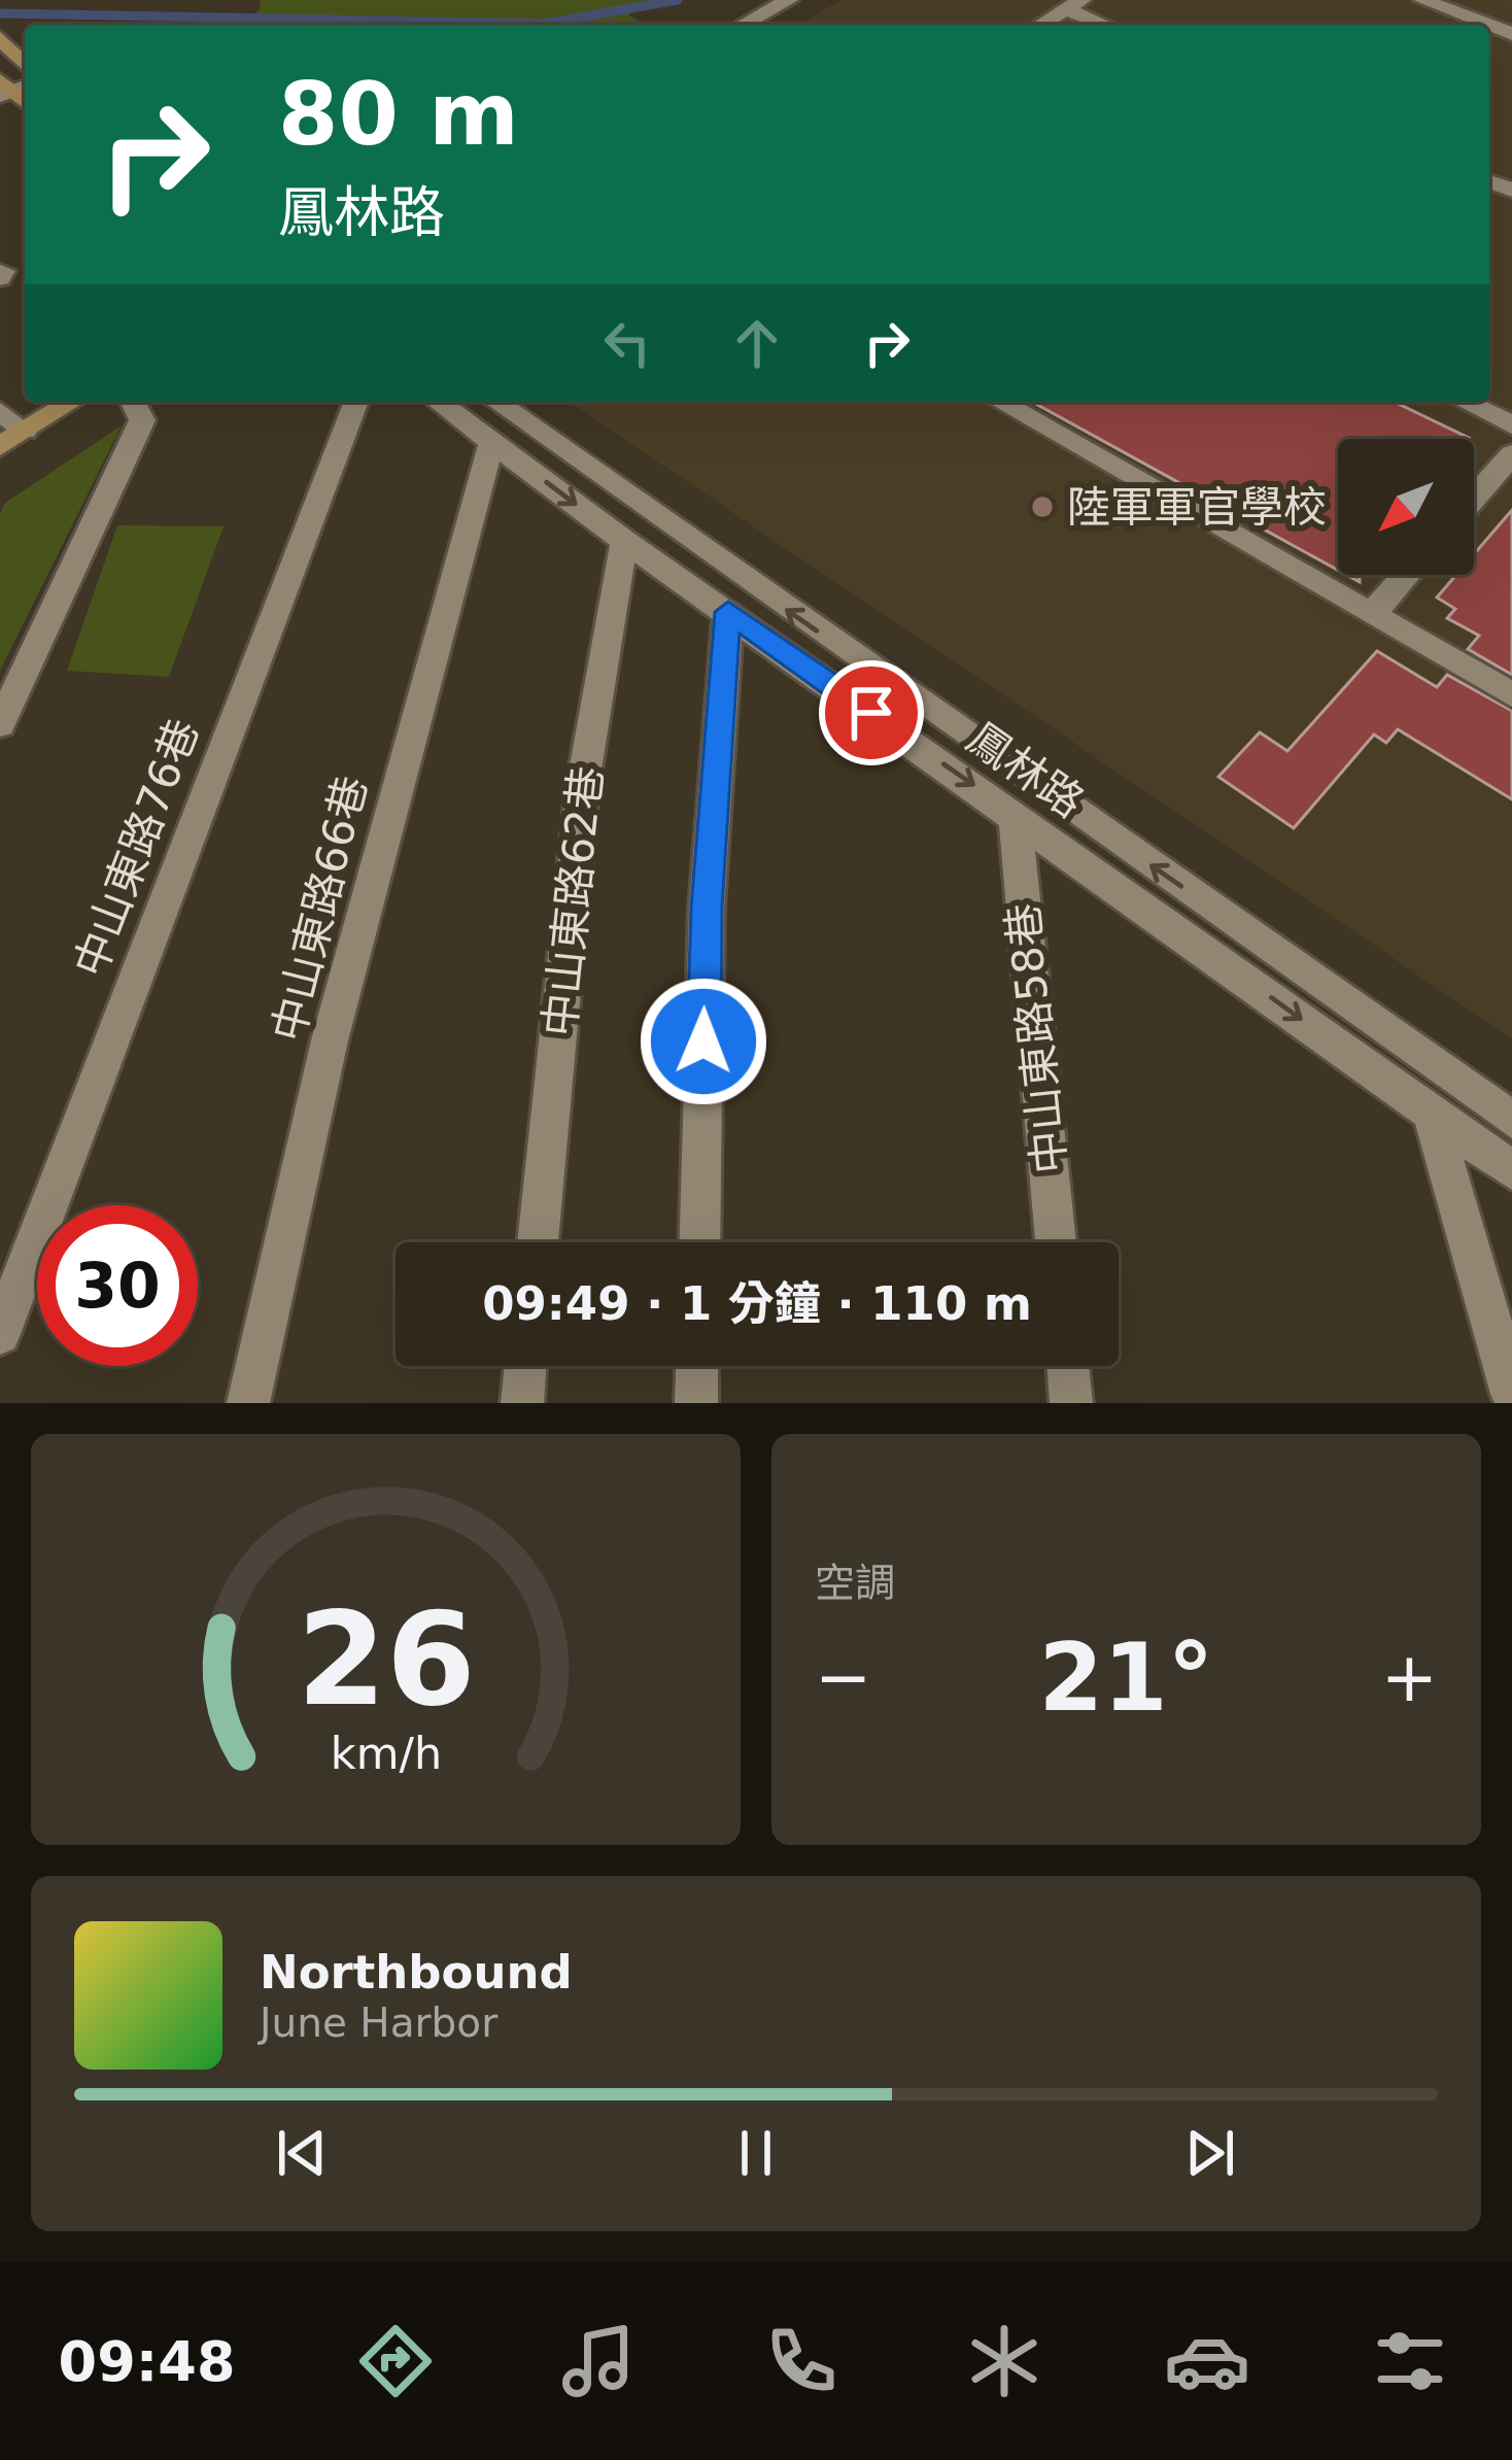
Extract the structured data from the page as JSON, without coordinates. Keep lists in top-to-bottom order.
{
  "streets": {
    "street": [
      "鳳林路",
      "中山東路76巷",
      "中山東路62巷",
      "中山東路66巷",
      "中山東路58巷"
    ]
  },
  "crossings": [
    ["鳳林路", "中山東路62巷"],
    ["鳳林路", "中山東路66巷"],
    ["鳳林路", "中山東路58巷"]
  ],
  "places": ["陸軍軍官學校"],
  "north": "bottom left",
  "page": {
    "turn": ["80 m", "鳳林路"],
    "limit": "30",
    "trip": "09:49 · 1 分鐘 · 110 m",
    "tile": "空調",
    "heat": ["−", "21°", "+"],
    "song": ["Northbound", "June Harbor"],
    "tabs": "09:48",
    "gauge": ["26", "km/h"]
  }
}
